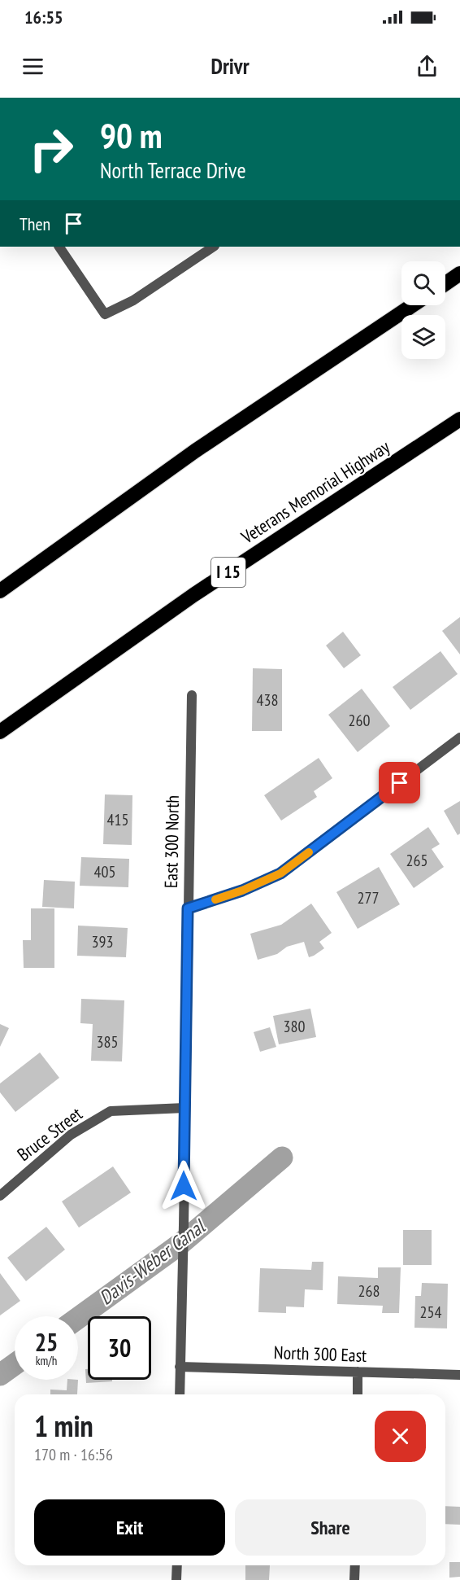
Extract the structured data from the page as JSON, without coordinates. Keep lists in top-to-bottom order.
{
  "streets": {
    "highway": ["Veterans Memorial Highway", "I 15"],
    "street": ["East 300 North", "Bruce Street", "North 300 East"]
  },
  "crossings": [
    ["East 300 North", "Bruce Street"],
    ["East 300 North", "North 300 East"]
  ],
  "water": ["Davis-Weber Canal"],
  "house_numbers": [
    "438",
    "260",
    "415",
    "265",
    "405",
    "277",
    "393",
    "380",
    "385",
    "268",
    "254"
  ],
  "page": {
    "status": "16:55",
    "header": "Drivr",
    "turn": ["90 m", "North Terrace Drive"],
    "then": "Then",
    "speed": "25 km/h",
    "limit": "30",
    "heading": ["1 min", "170 m · 16:56"],
    "buttons": ["Exit", "Share"]
  }
}
